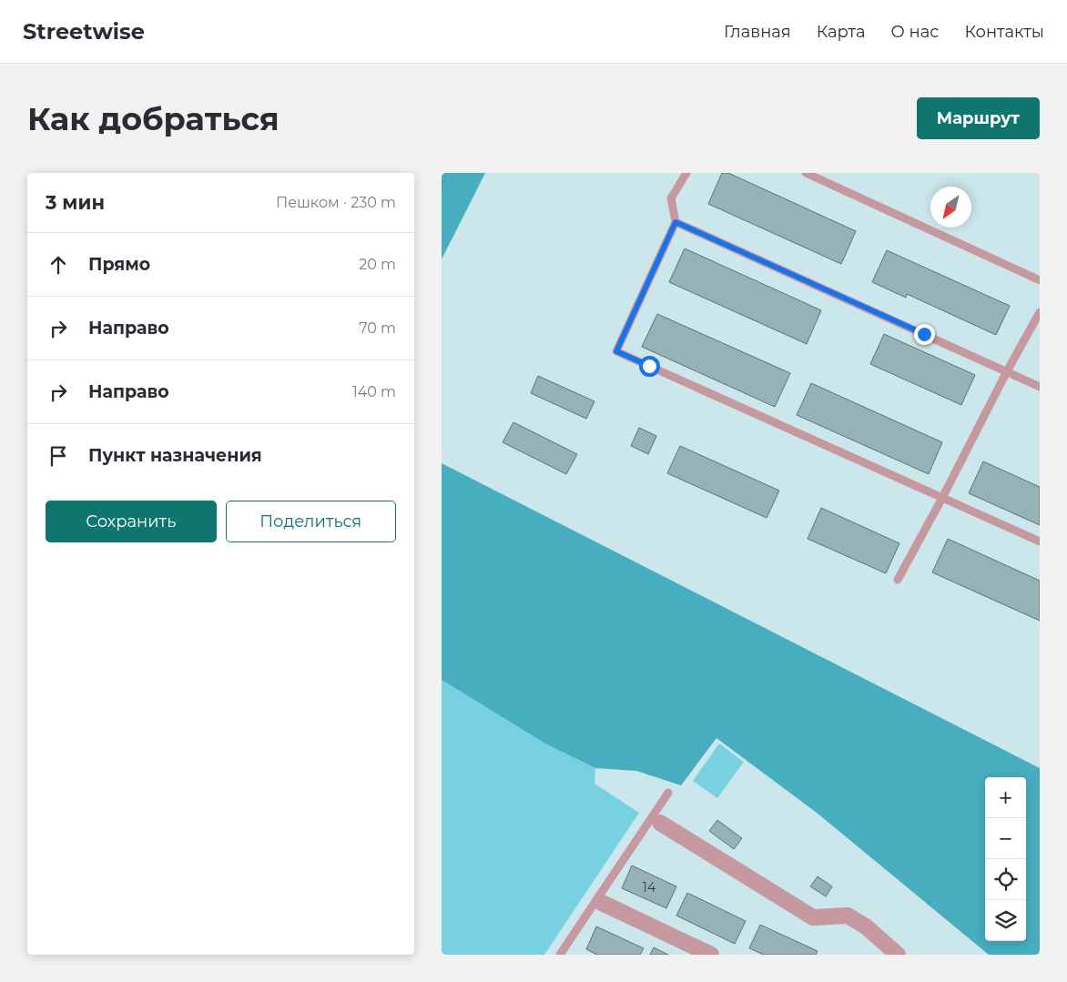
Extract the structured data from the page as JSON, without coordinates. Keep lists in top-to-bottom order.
{
  "house_numbers": ["14"],
  "north": "bottom left",
  "page": {
    "header": "Streetwise",
    "nav": [
      "Главная",
      "Карта",
      "О нас",
      "Контакты"
    ],
    "buttons": [
      "Маршрут",
      ["Сохранить", "Поделиться"]
    ],
    "title": "Как добраться",
    "heading": ["3 мин", "Пешком · 230 m"],
    "list": [
      ["Прямо", "20 m"],
      ["Направо", "70 m"],
      ["Направо", "140 m"],
      "Пункт назначения"
    ],
    "map_buttons": ["+", "−"]
  }
}
